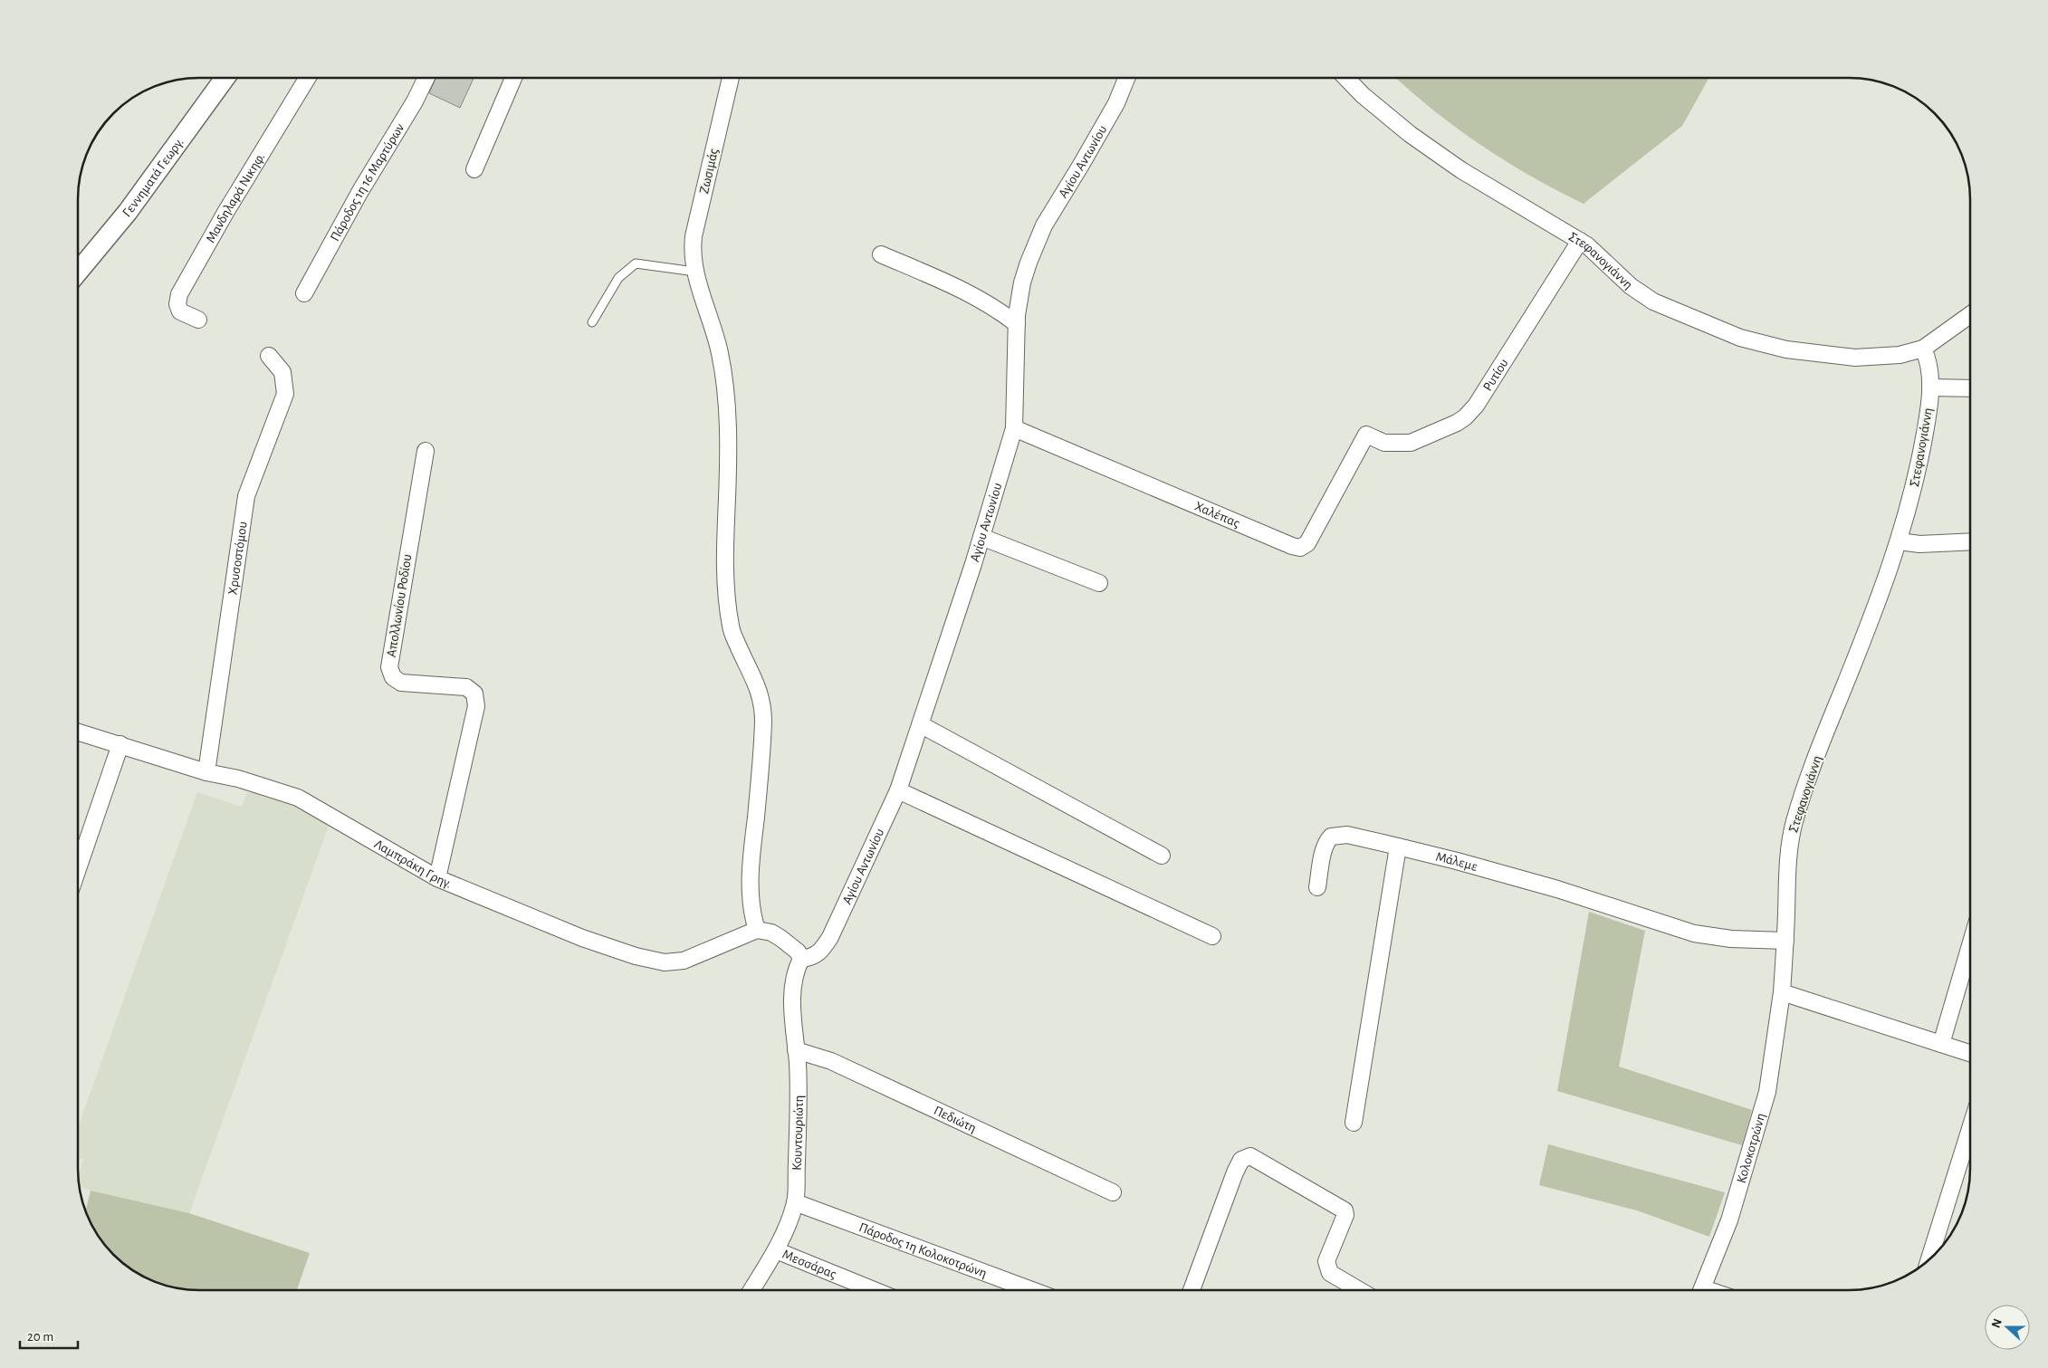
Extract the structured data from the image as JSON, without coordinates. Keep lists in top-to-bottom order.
{
  "streets": {
    "street": [
      "Αγίου Αντωνίου",
      "Ζωσιμάς",
      "Γεννηματά Γεωργ.",
      "Πάροδος 1η 16 Μαρτύρων",
      "Μανδηλαρά Νικηφ.",
      "Στεφανογιάννη",
      "Ρυτίου",
      "Χαλέπας",
      "Χρυσοστόμου",
      "Απολλωνίου Ροδίου",
      "Μάλεμε",
      "Λαμπράκη Γρηγ.",
      "Πεδιώτη",
      "Κουντουριώτη",
      "Κολοκοτρώνη",
      "Πάροδος 1η Κολοκοτρώνη",
      "Μεσσάρας"
    ]
  },
  "crossings": [
    ["Αγίου Αντωνίου", "Χαλέπας"],
    ["Αγίου Αντωνίου", "Κουντουριώτη"],
    ["Ζωσιμάς", "Λαμπράκη Γρηγ."],
    ["Στεφανογιάννη", "Ρυτίου"],
    ["Στεφανογιάννη", "Μάλεμε"],
    ["Στεφανογιάννη", "Κολοκοτρώνη"],
    ["Ρυτίου", "Χαλέπας"],
    ["Χρυσοστόμου", "Λαμπράκη Γρηγ."],
    ["Απολλωνίου Ροδίου", "Λαμπράκη Γρηγ."],
    ["Πεδιώτη", "Κουντουριώτη"],
    ["Κουντουριώτη", "Πάροδος 1η Κολοκοτρώνη"],
    ["Κουντουριώτη", "Μεσσάρας"]
  ],
  "scale_bar": "20 m",
  "north": "left"
}
